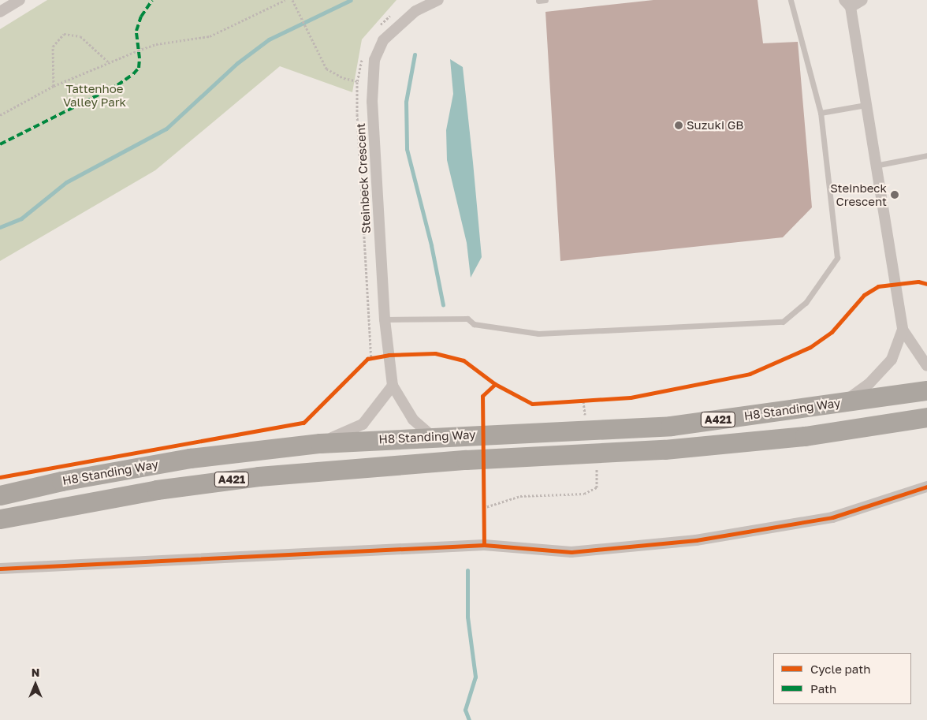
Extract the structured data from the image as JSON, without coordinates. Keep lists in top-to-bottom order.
{
  "streets": {
    "highway": ["H8 Standing Way", "A421"],
    "street": ["Steinbeck Crescent"]
  },
  "crossings": [
    ["Steinbeck Crescent", "H8 Standing Way"]
  ],
  "parks": ["Tattenhoe Valley Park"],
  "places": ["Suzuki GB", "Steinbeck Crescent"],
  "legend": ["Cycle path", "Path"],
  "north": "top"
}
